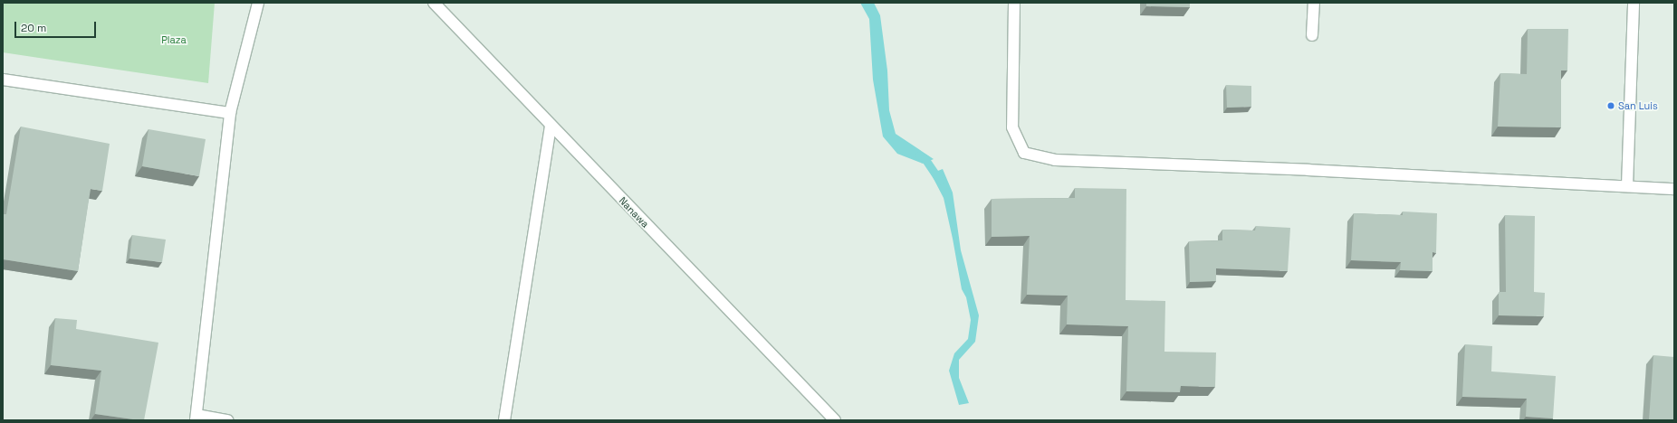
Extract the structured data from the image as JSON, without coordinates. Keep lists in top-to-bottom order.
{
  "streets": {
    "street": ["Nanawa"]
  },
  "parks": ["Plaza"],
  "places": ["San Luis"],
  "scale_bar": "20 m"
}
